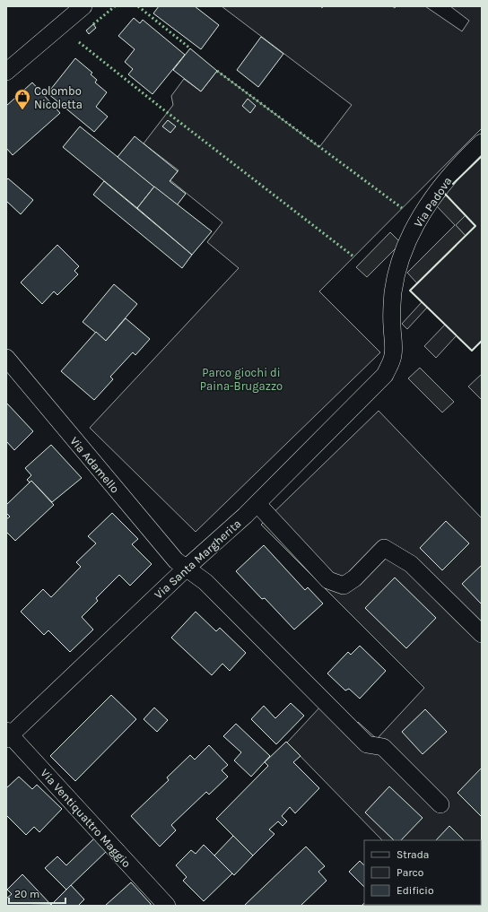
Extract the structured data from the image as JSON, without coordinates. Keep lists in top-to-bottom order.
{
  "streets": {
    "street": [
      "Via Padova",
      "Via Adamello",
      "Via Santa Margherita",
      "Via Ventiquattro Maggio"
    ]
  },
  "crossings": [
    ["Via Padova", "Via Santa Margherita"],
    ["Via Adamello", "Via Santa Margherita"],
    ["Via Santa Margherita", "Via Ventiquattro Maggio"]
  ],
  "parks": ["Parco giochi di Paina-Brugazzo"],
  "places": {
    "shop": ["Colombo Nicoletta"]
  },
  "legend": ["Strada", "Parco", "Edificio"],
  "scale_bar": "20 m"
}
